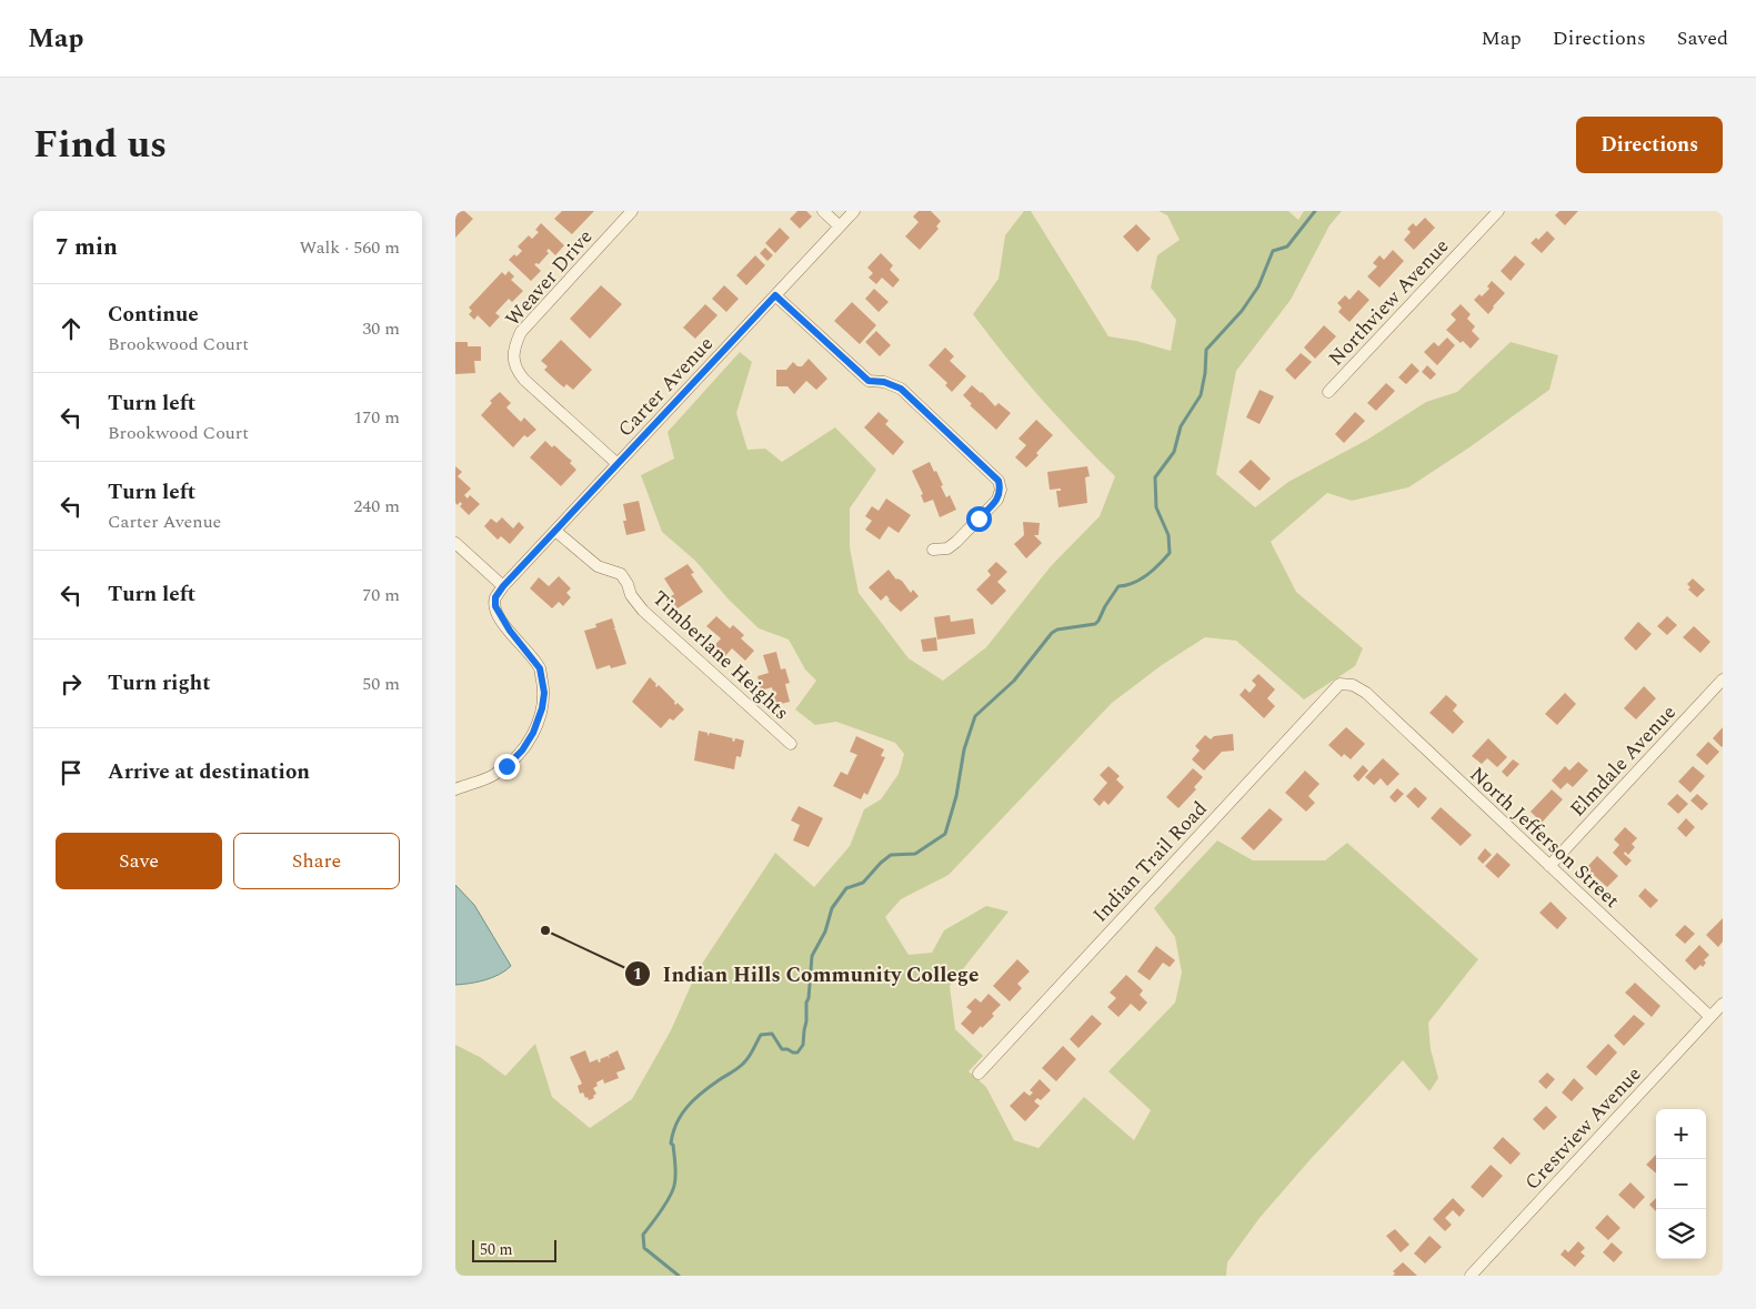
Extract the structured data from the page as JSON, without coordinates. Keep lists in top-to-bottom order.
{
  "streets": {
    "street": [
      "Weaver Drive",
      "Northview Avenue",
      "Carter Avenue",
      "Timberlane Heights",
      "Elmdale Avenue",
      "North Jefferson Street",
      "Indian Trail Road",
      "Crestview Avenue"
    ]
  },
  "crossings": [
    ["Weaver Drive", "Carter Avenue"],
    ["Carter Avenue", "Timberlane Heights"],
    ["Elmdale Avenue", "North Jefferson Street"],
    ["North Jefferson Street", "Indian Trail Road"],
    ["North Jefferson Street", "Crestview Avenue"]
  ],
  "places": ["Indian Hills Community College"],
  "scale_bar": "50 m",
  "page": {
    "header": "Map",
    "nav": ["Map", "Directions", "Saved"],
    "title": "Find us",
    "buttons": [
      "Directions",
      ["Save", "Share"]
    ],
    "heading": ["7 min", "Walk · 560 m"],
    "list": [
      ["Continue", "Brookwood Court", "30 m"],
      ["Turn left", "Brookwood Court", "170 m"],
      ["Turn left", "Carter Avenue", "240 m"],
      ["Turn left", "70 m"],
      ["Turn right", "50 m"],
      "Arrive at destination"
    ],
    "map_buttons": ["+", "−"],
    "scale": "50 m"
  }
}
